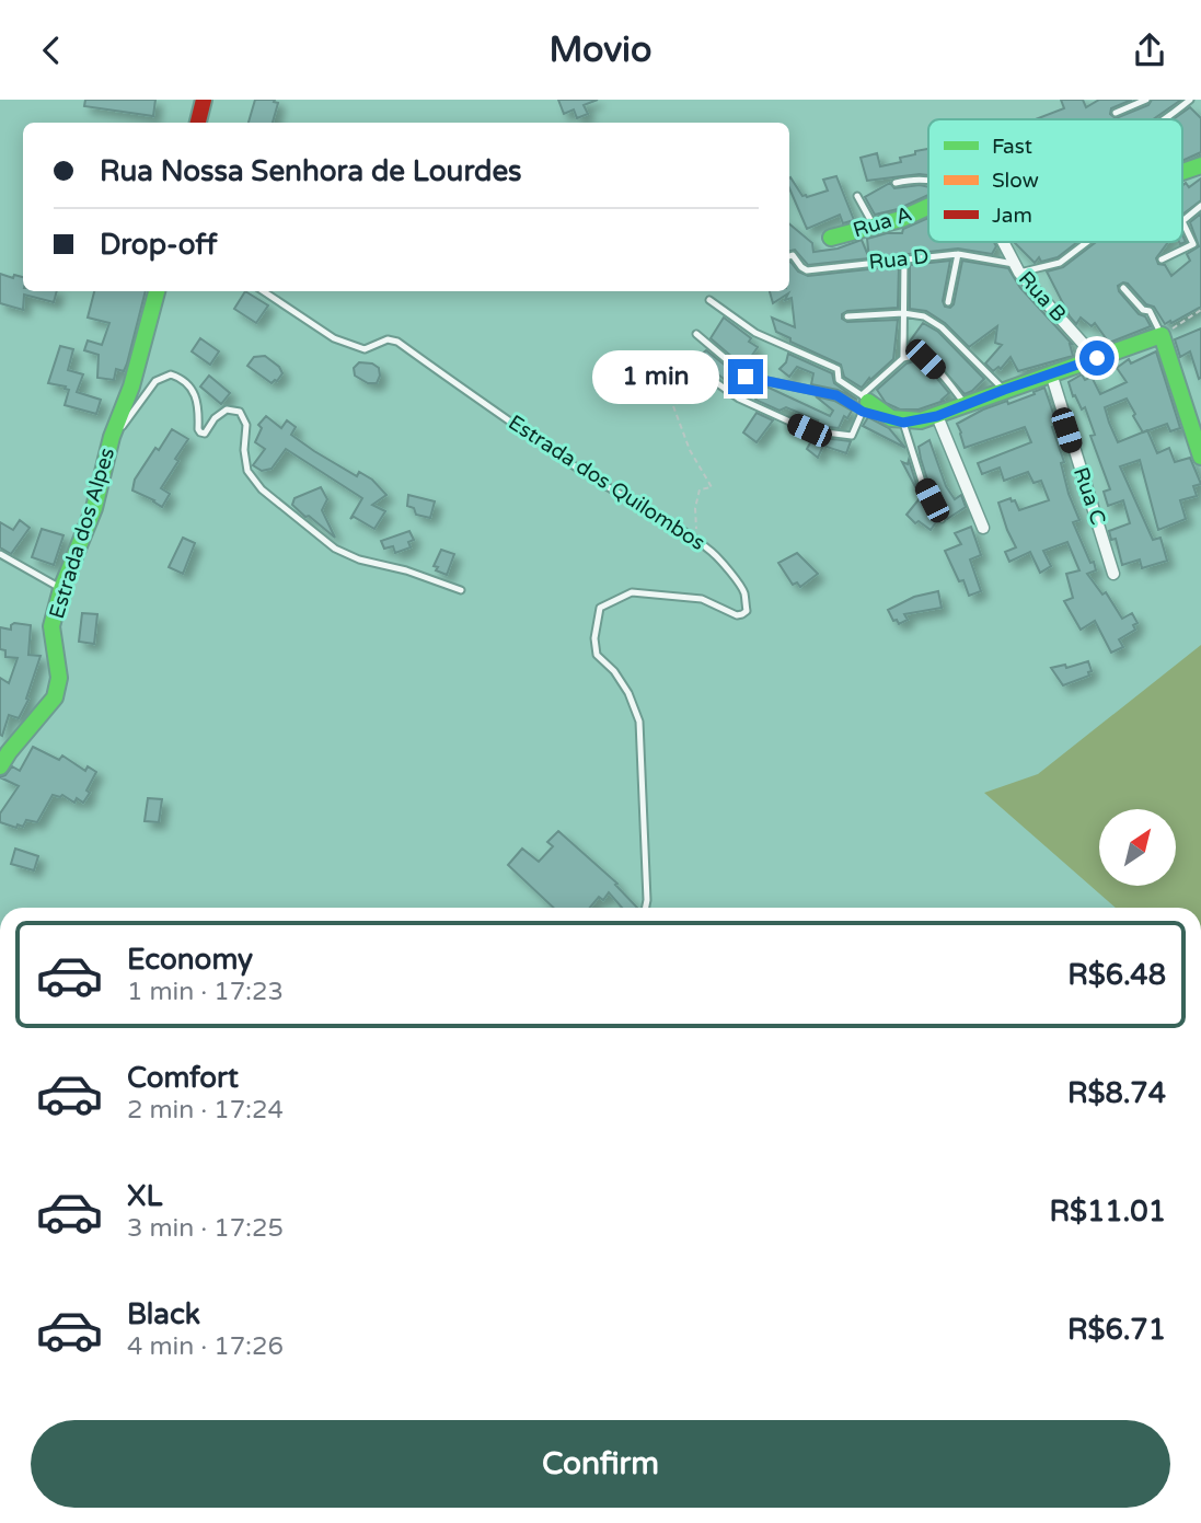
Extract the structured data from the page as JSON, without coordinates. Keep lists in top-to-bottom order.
{
  "streets": {
    "street": [
      "Rua A",
      "Rua B",
      "Rua C",
      "Estrada dos Alpes"
    ],
    "lane": ["Rua D", "Estrada dos Quilombos"]
  },
  "crossings": [
    ["Rua D", "Rua B"]
  ],
  "legend": ["Fast", "Slow", "Jam"],
  "north": "top right",
  "page": {
    "header": "Movio",
    "banner": ["Rua Nossa Senhora de Lourdes", "Drop-off"],
    "bubble": "1 min",
    "list": [
      {
        "name": "Economy",
        "note": "1 min · 17:23",
        "value": "R$6.48"
      },
      {
        "name": "Comfort",
        "note": "2 min · 17:24",
        "value": "R$8.74"
      },
      {
        "name": "XL",
        "note": "3 min · 17:25",
        "value": "R$11.01"
      },
      {
        "name": "Black",
        "note": "4 min · 17:26",
        "value": "R$6.71"
      }
    ],
    "buttons": "Confirm"
  }
}
